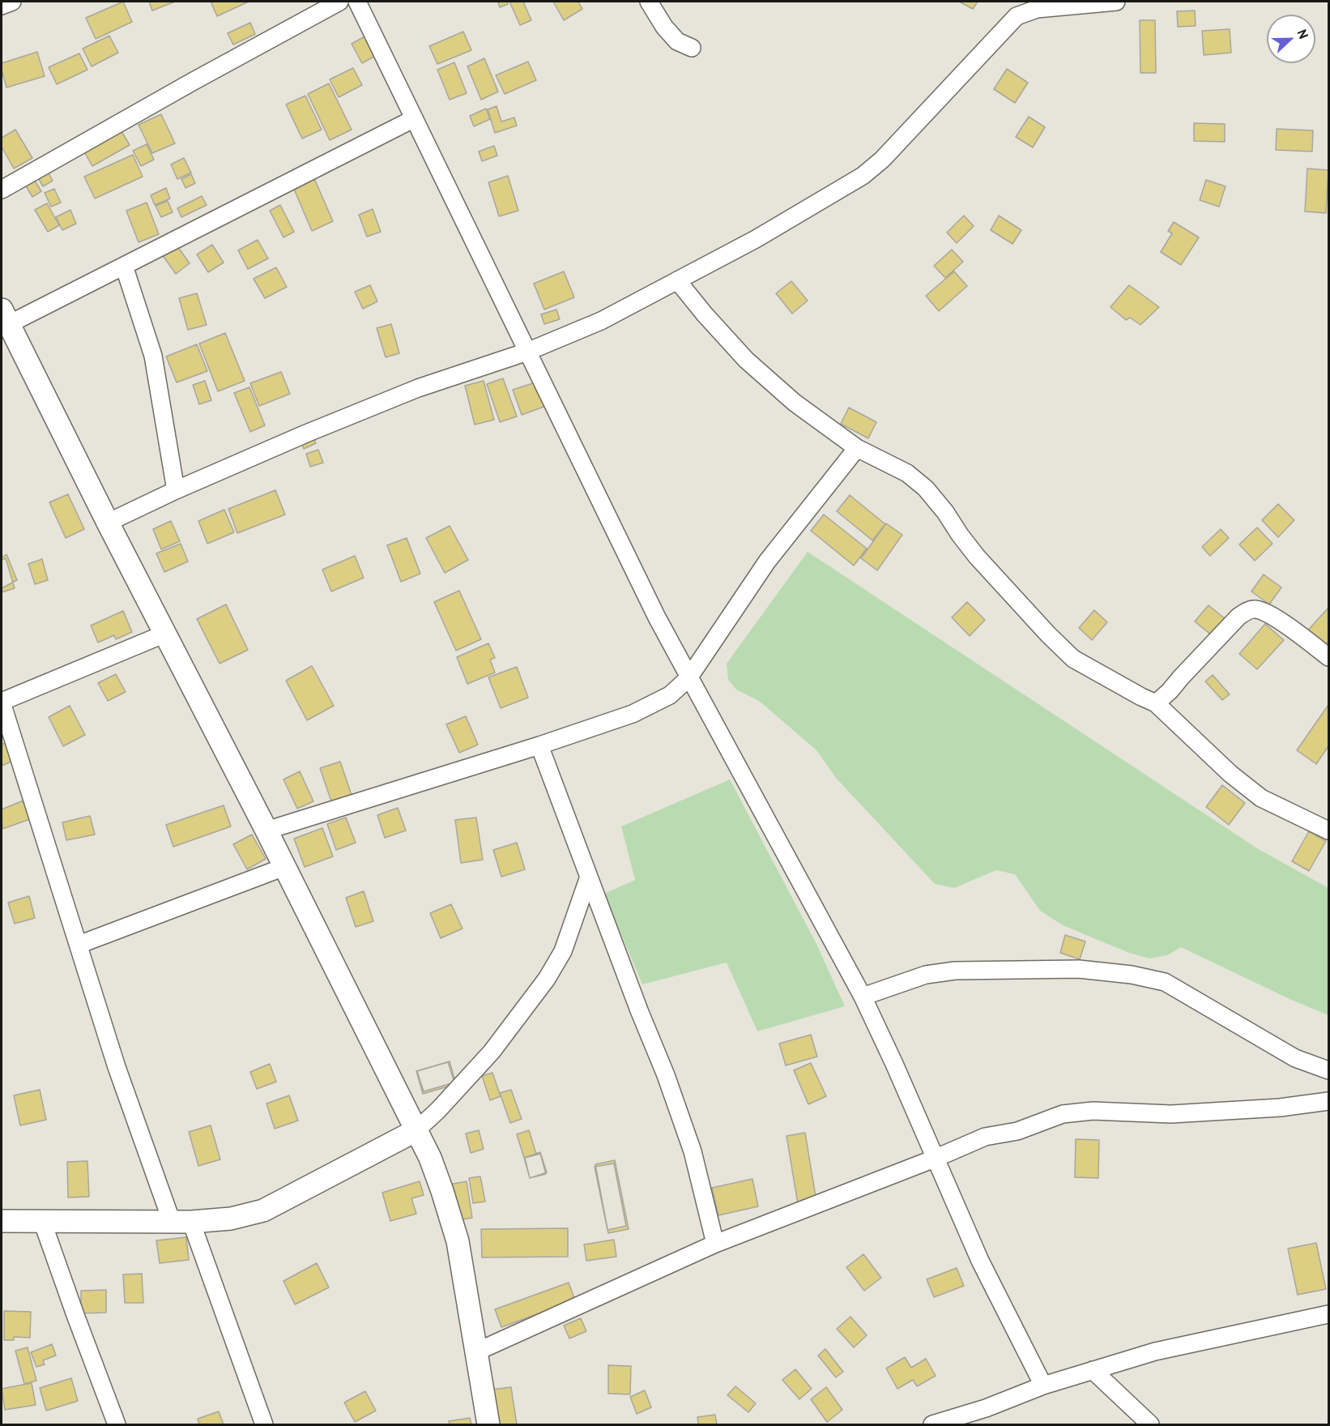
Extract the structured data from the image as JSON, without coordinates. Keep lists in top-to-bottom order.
{
  "north": "right"
}
